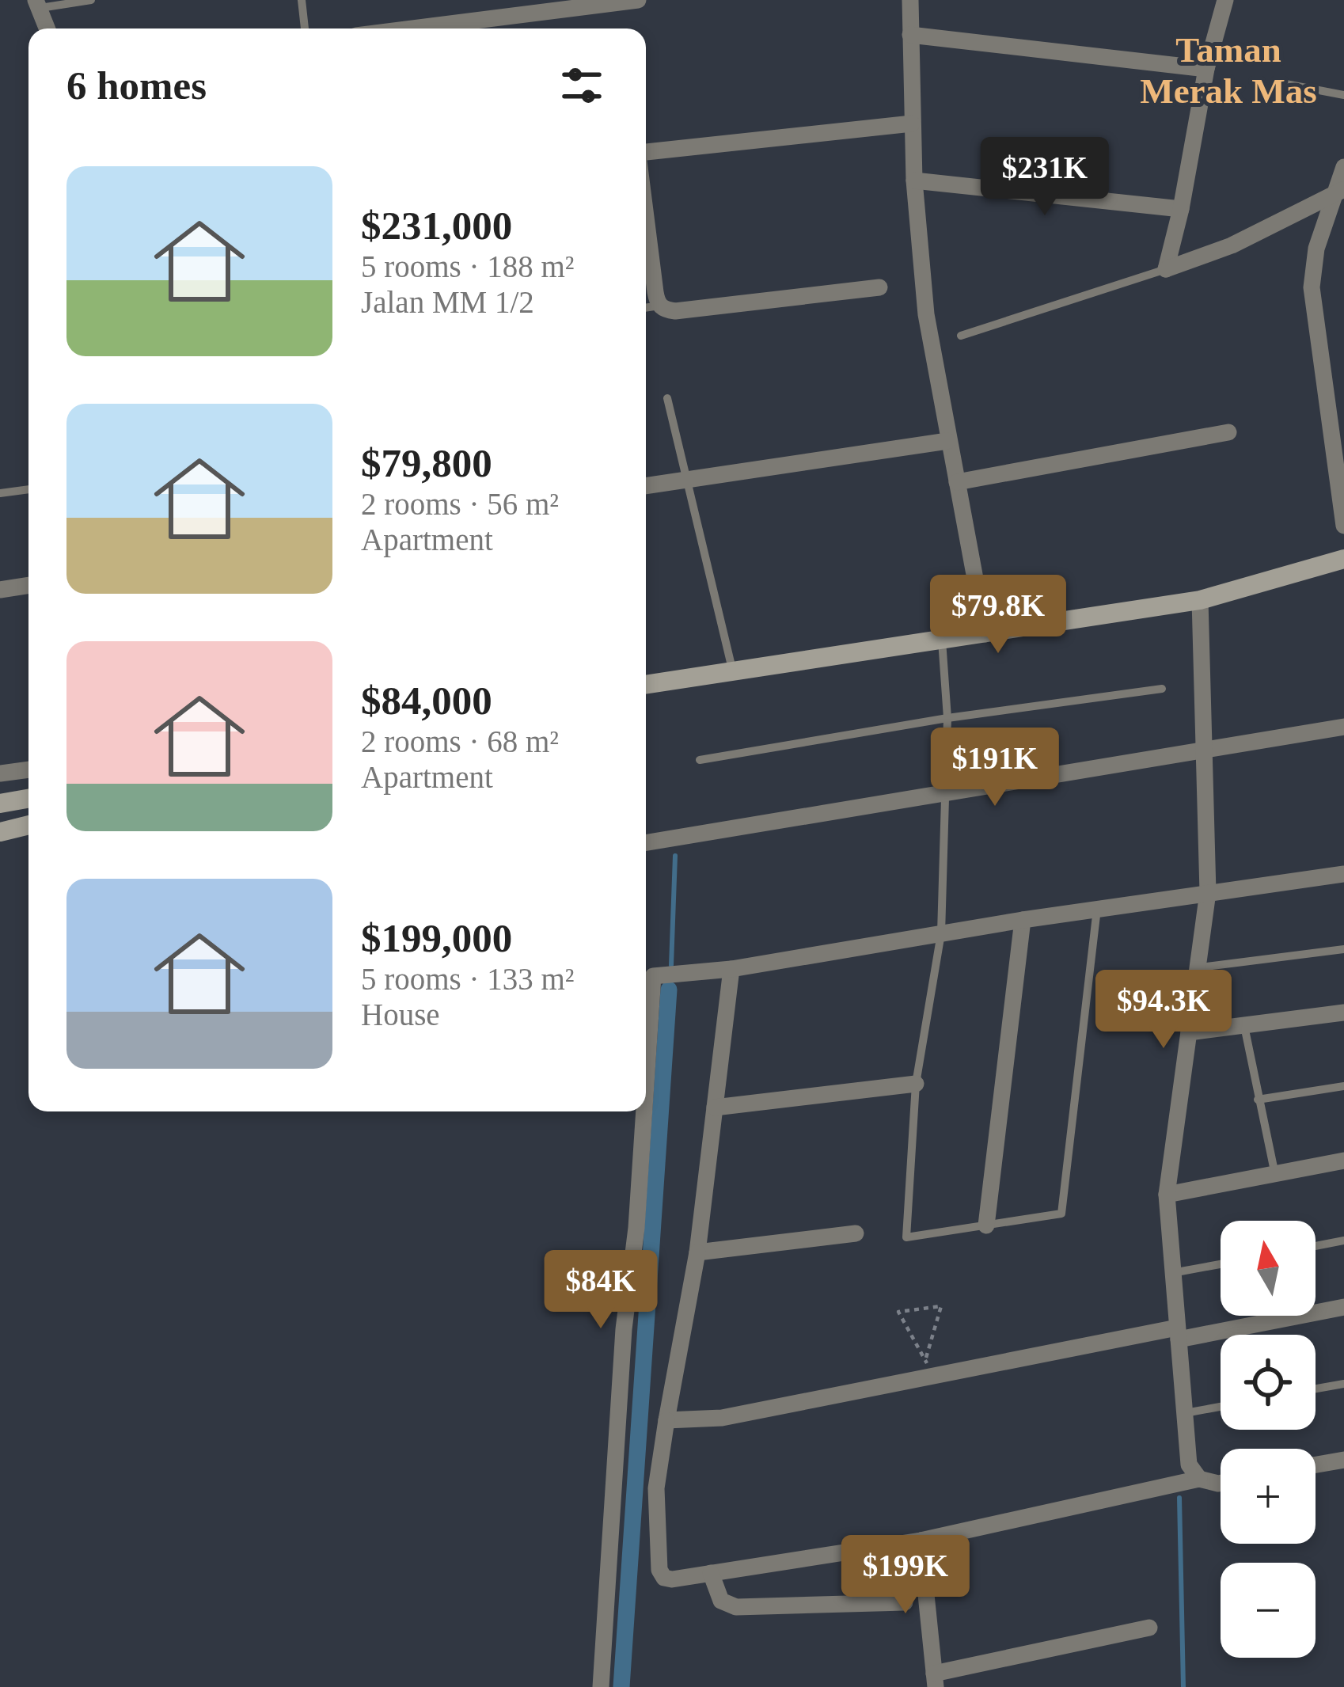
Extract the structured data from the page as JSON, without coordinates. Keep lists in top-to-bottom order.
{
  "districts": ["Taman Merak Mas"],
  "north": "top",
  "page": {
    "heading": "6 homes",
    "price": [
      "$231K",
      "$79.8K",
      "$191K",
      "$94.3K",
      "$84K",
      "$199K"
    ],
    "list": [
      {
        "name": "$231,000",
        "note": "5 rooms · 188 m² · Jalan MM 1/2"
      },
      {
        "name": "$79,800",
        "note": "2 rooms · 56 m² · Apartment"
      },
      {
        "name": "$84,000",
        "note": "2 rooms · 68 m² · Apartment"
      },
      {
        "name": "$199,000",
        "note": "5 rooms · 133 m² · House"
      }
    ],
    "map_buttons": ["+", "−"]
  }
}
